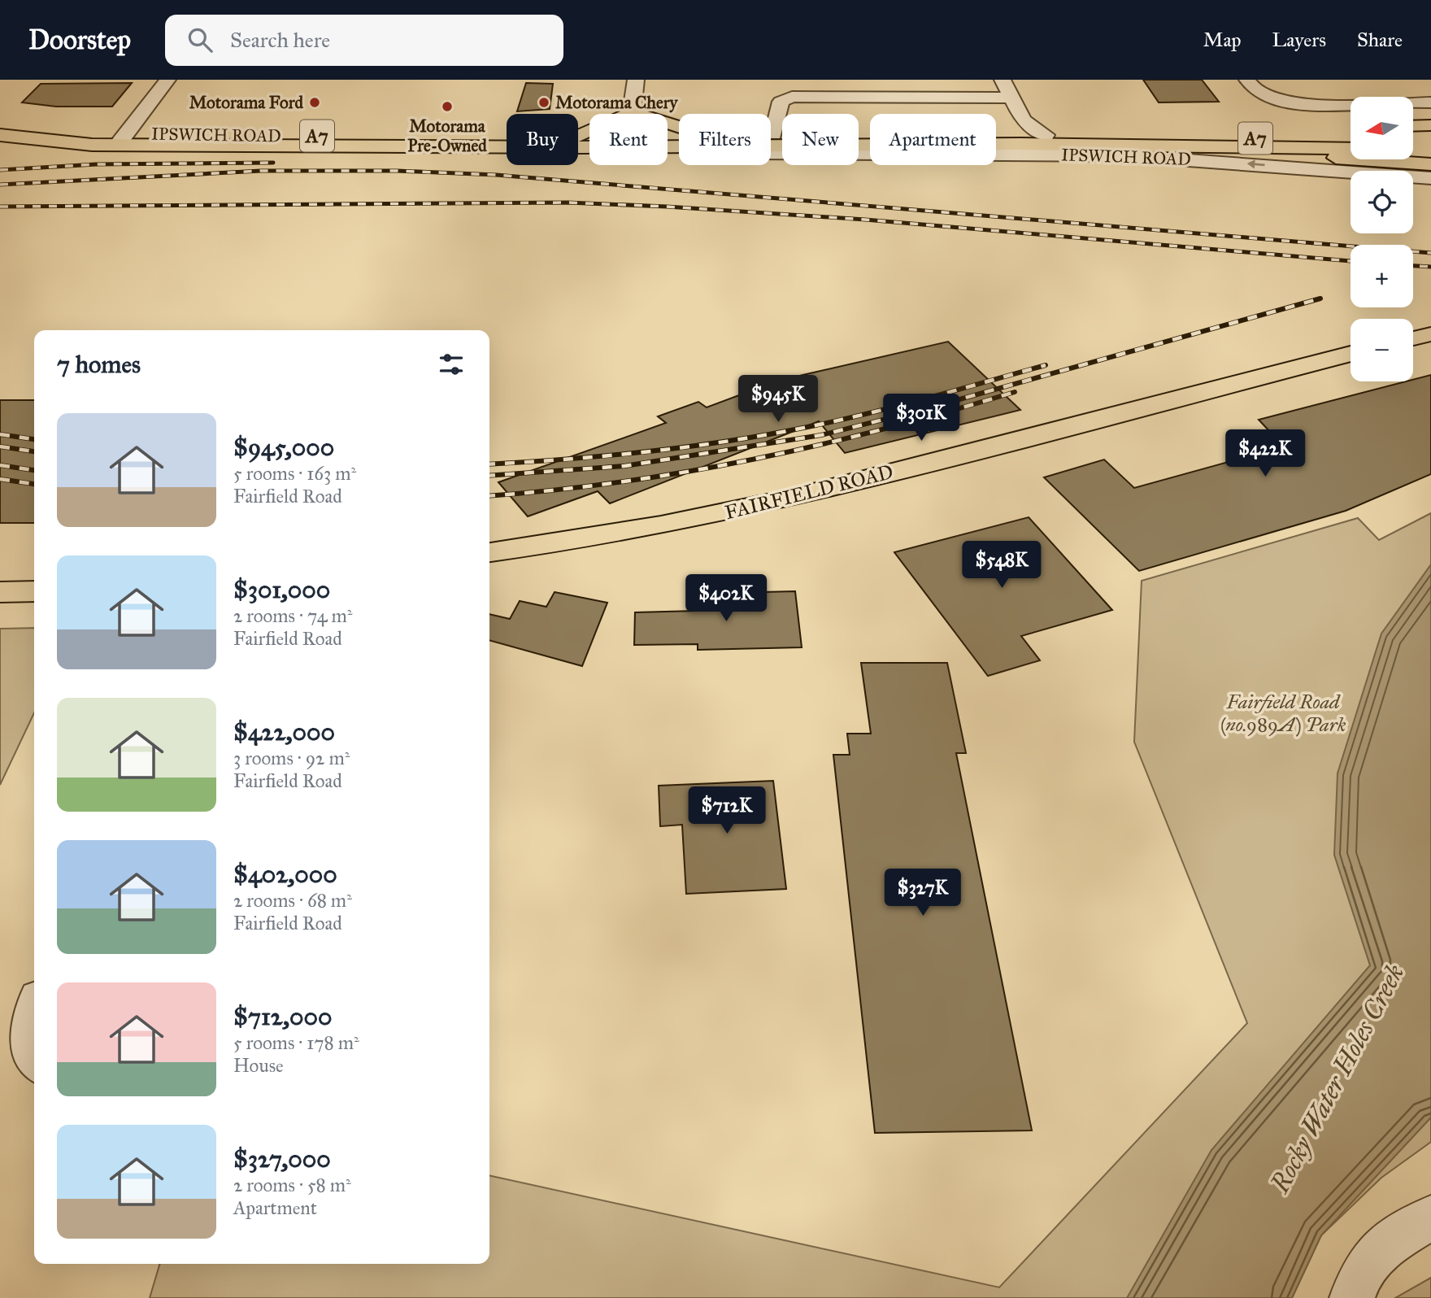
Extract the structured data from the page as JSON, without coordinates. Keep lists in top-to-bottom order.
{
  "streets": {
    "main road": ["IPSWICH ROAD", "A7", "FAIRFIELD ROAD"]
  },
  "crossings": [
    ["IPSWICH ROAD", "A7"]
  ],
  "water": ["Rocky Water Holes Creek"],
  "parks": ["Fairfield Road (no.989A) Park"],
  "places": ["Motorama Ford", "Motorama Chery", "Motorama Pre-Owned"],
  "north": "left",
  "page": {
    "header": "Doorstep",
    "search": "Search here",
    "nav": ["Map", "Layers", "Share"],
    "map_buttons": ["+", "−"],
    "chip": [
      "Buy",
      "Rent",
      "Filters",
      "New",
      "Apartment"
    ],
    "heading": "7 homes",
    "price": [
      "$945K",
      "$301K",
      "$422K",
      "$548K",
      "$402K",
      "$712K",
      "$327K"
    ],
    "list": [
      {
        "name": "$945,000",
        "note": "5 rooms · 163 m² · Fairfield Road"
      },
      {
        "name": "$301,000",
        "note": "2 rooms · 74 m² · Fairfield Road"
      },
      {
        "name": "$422,000",
        "note": "3 rooms · 92 m² · Fairfield Road"
      },
      {
        "name": "$402,000",
        "note": "2 rooms · 68 m² · Fairfield Road"
      },
      {
        "name": "$712,000",
        "note": "5 rooms · 178 m² · House"
      },
      {
        "name": "$327,000",
        "note": "2 rooms · 58 m² · Apartment"
      }
    ]
  }
}
